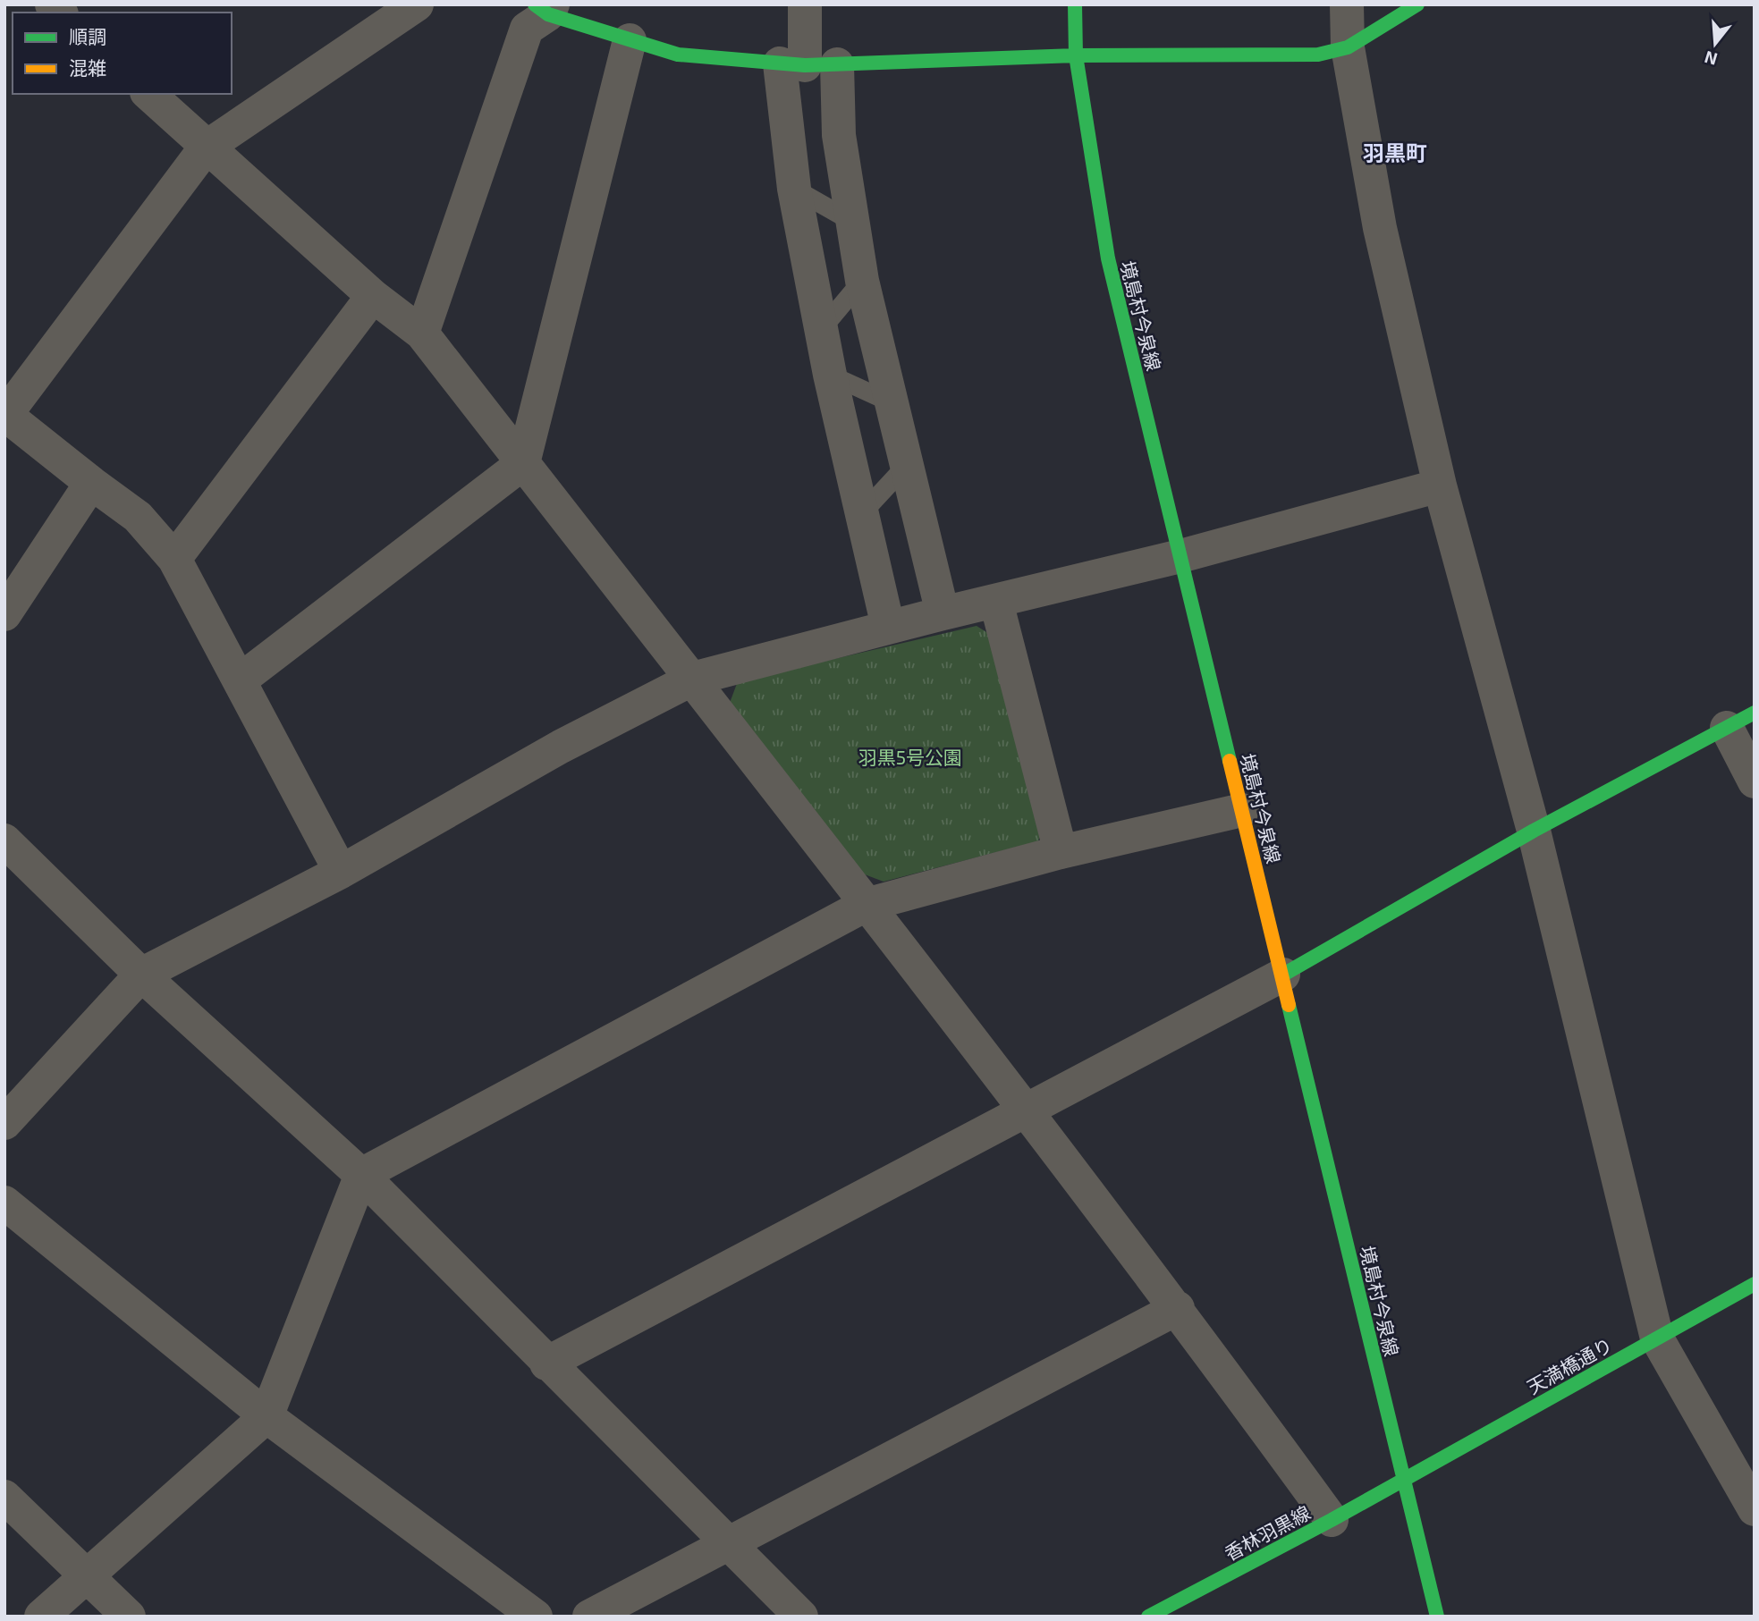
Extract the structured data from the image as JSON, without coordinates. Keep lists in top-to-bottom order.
{
  "streets": {
    "main road": ["境島村今泉線", "天満橋通り", "香林羽黒線"]
  },
  "crossings": [
    ["境島村今泉線", "天満橋通り"],
    ["境島村今泉線", "香林羽黒線"],
    ["天満橋通り", "香林羽黒線"]
  ],
  "districts": ["羽黒町"],
  "parks": ["羽黒5号公園"],
  "legend": ["順調", "混雑"],
  "north": "bottom"
}
